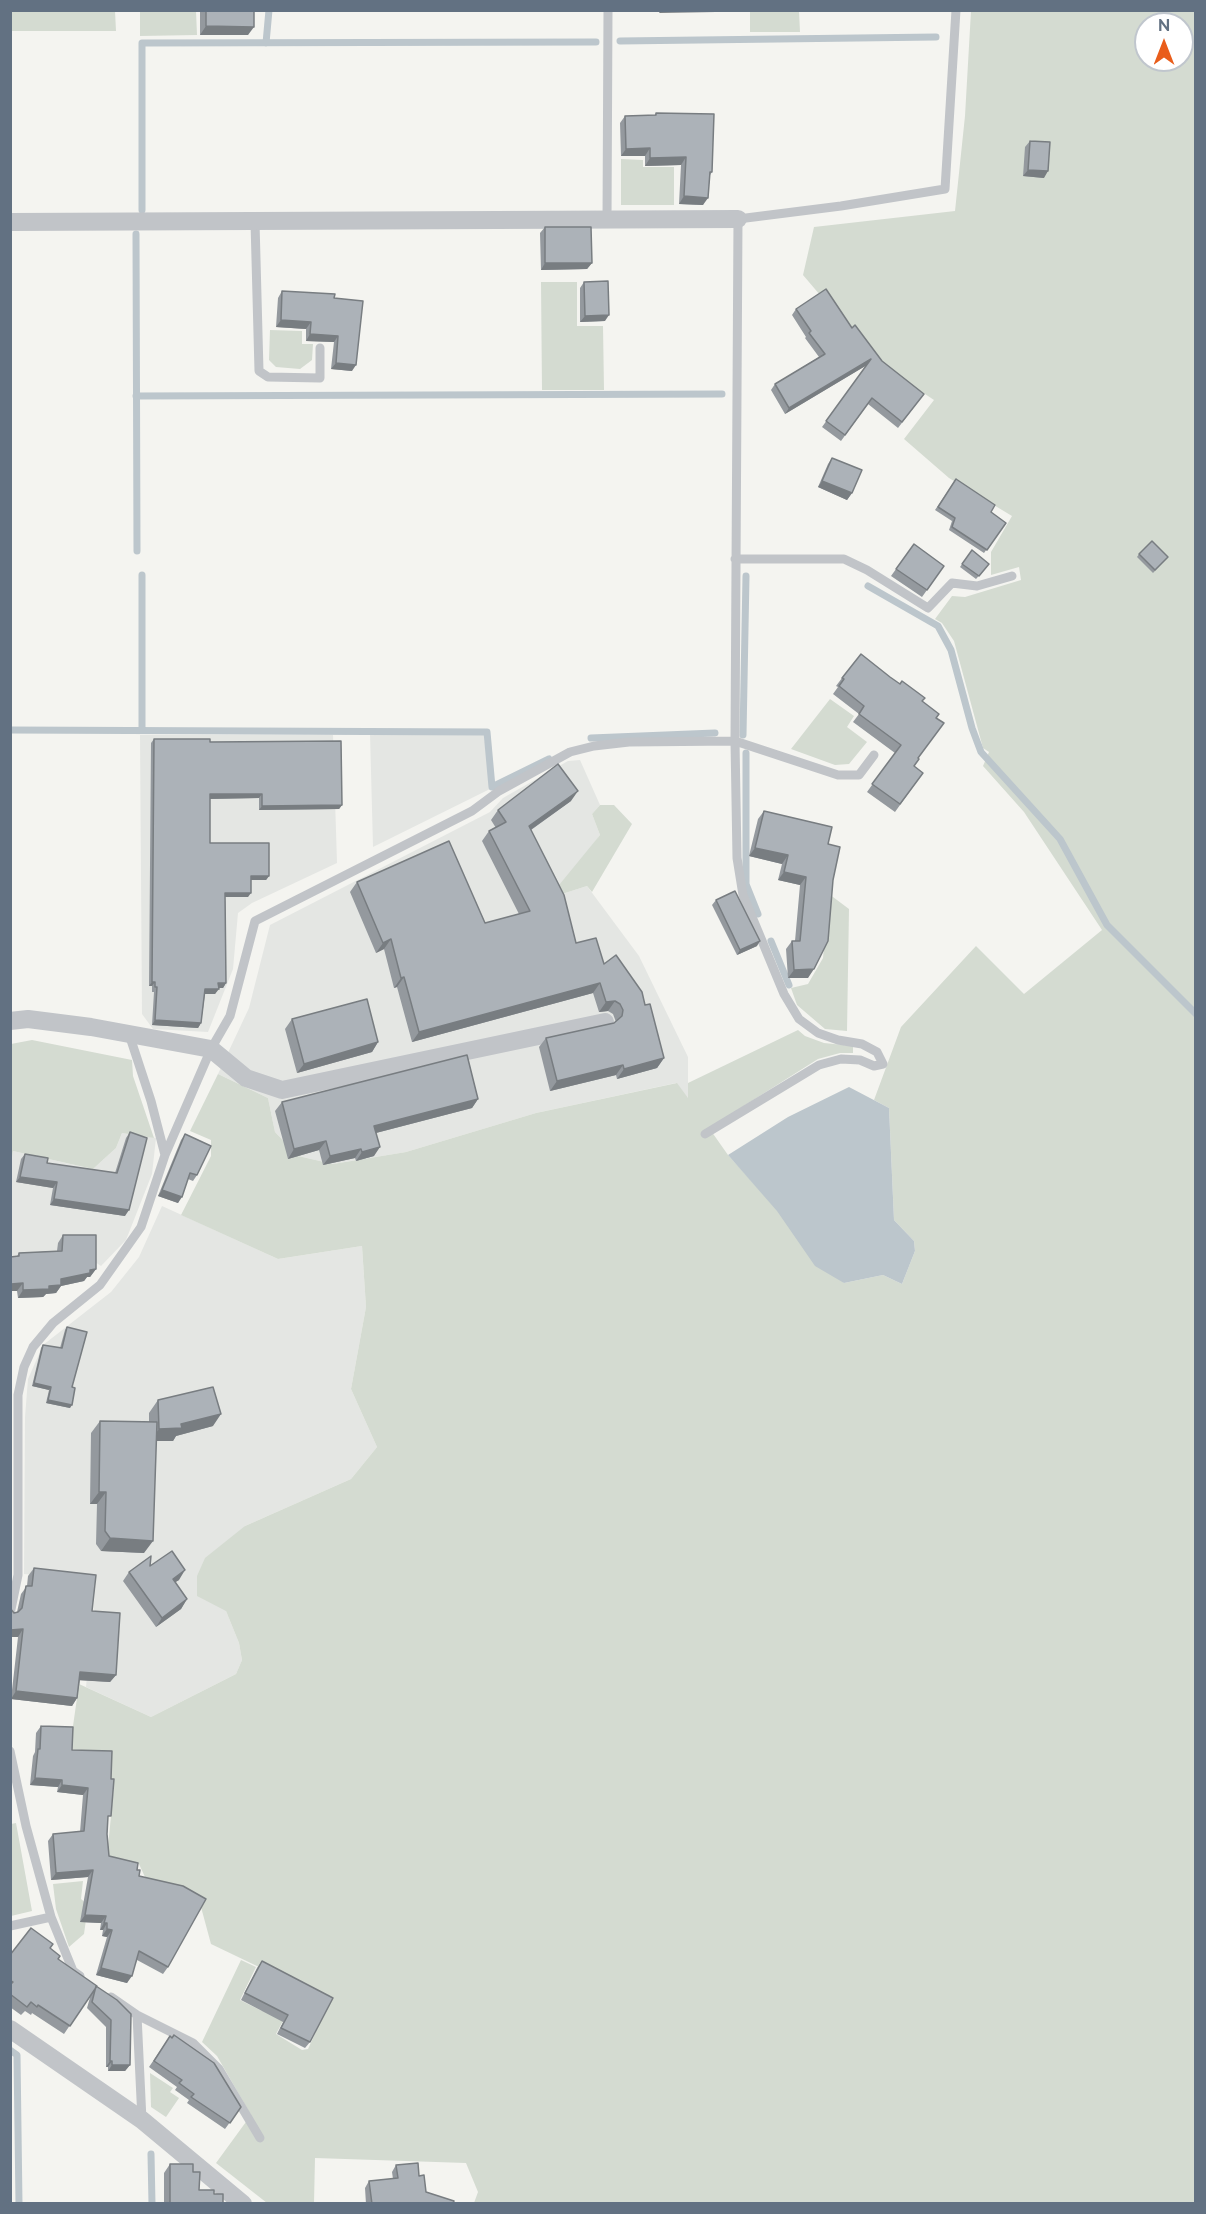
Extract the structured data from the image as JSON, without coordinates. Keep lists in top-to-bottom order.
{
  "north": "top"
}
